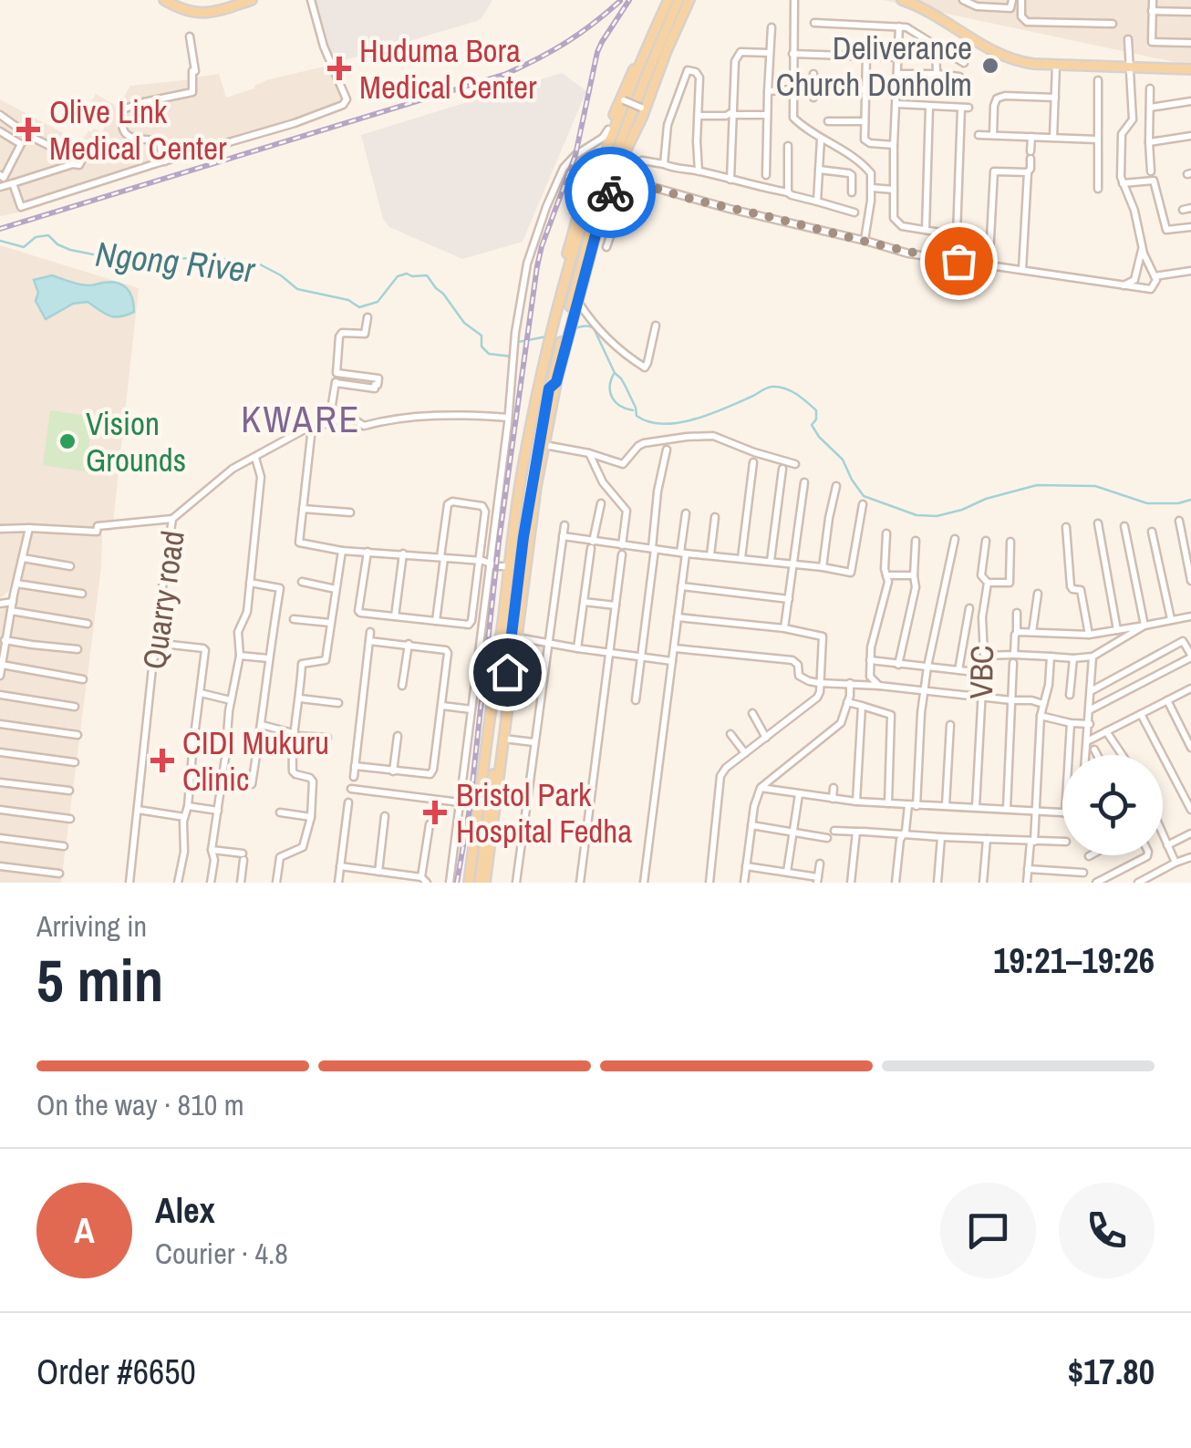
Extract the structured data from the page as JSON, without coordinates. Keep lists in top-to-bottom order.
{
  "streets": {
    "street": ["Quarry road", "VBC"]
  },
  "districts": ["KWARE"],
  "water": ["Ngong River"],
  "places": {
    "other": ["Deliverance Church Donholm", "Vision Grounds"],
    "health": [
      "Huduma Bora Medical Center",
      "Olive Link Medical Center",
      "CIDI Mukuru Clinic",
      "Bristol Park Hospital Fedha"
    ]
  },
  "page": {
    "heading": ["5 min", "Arriving in", "19:21–19:26"],
    "panel": [
      "Alex",
      "Courier · 4.8",
      "Order #6650",
      "$17.80"
    ],
    "bar": "On the way · 810 m",
    "round": "A"
  }
}
